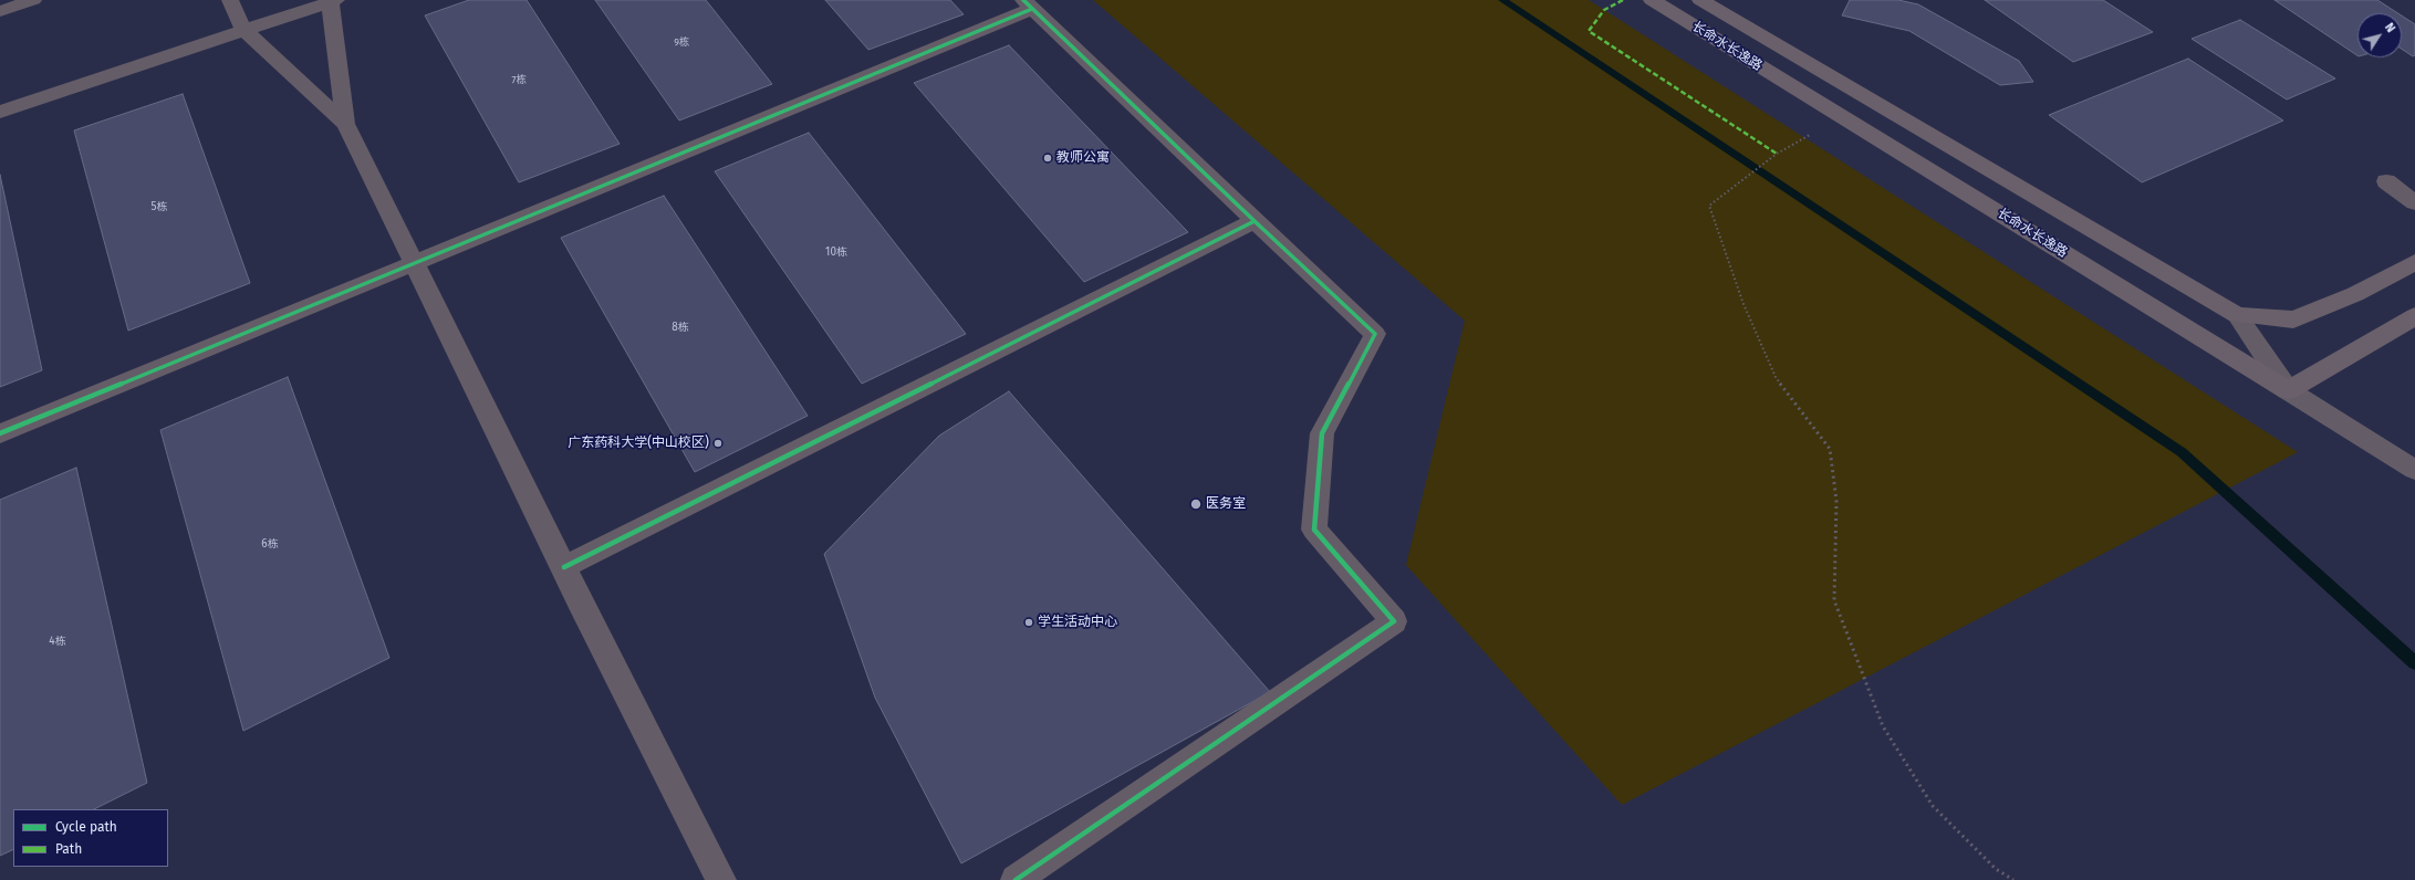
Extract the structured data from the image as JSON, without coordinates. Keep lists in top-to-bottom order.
{
  "streets": {
    "street": ["长命水长逸路"]
  },
  "places": [
    "教师公寓",
    "广东药科大学(中山校区)",
    "医务室",
    "学生活动中心"
  ],
  "house_numbers": [
    "9栋",
    "7栋",
    "5栋",
    "10栋",
    "8栋",
    "6栋",
    "4栋"
  ],
  "legend": ["Cycle path", "Path"],
  "north": "top right"
}
